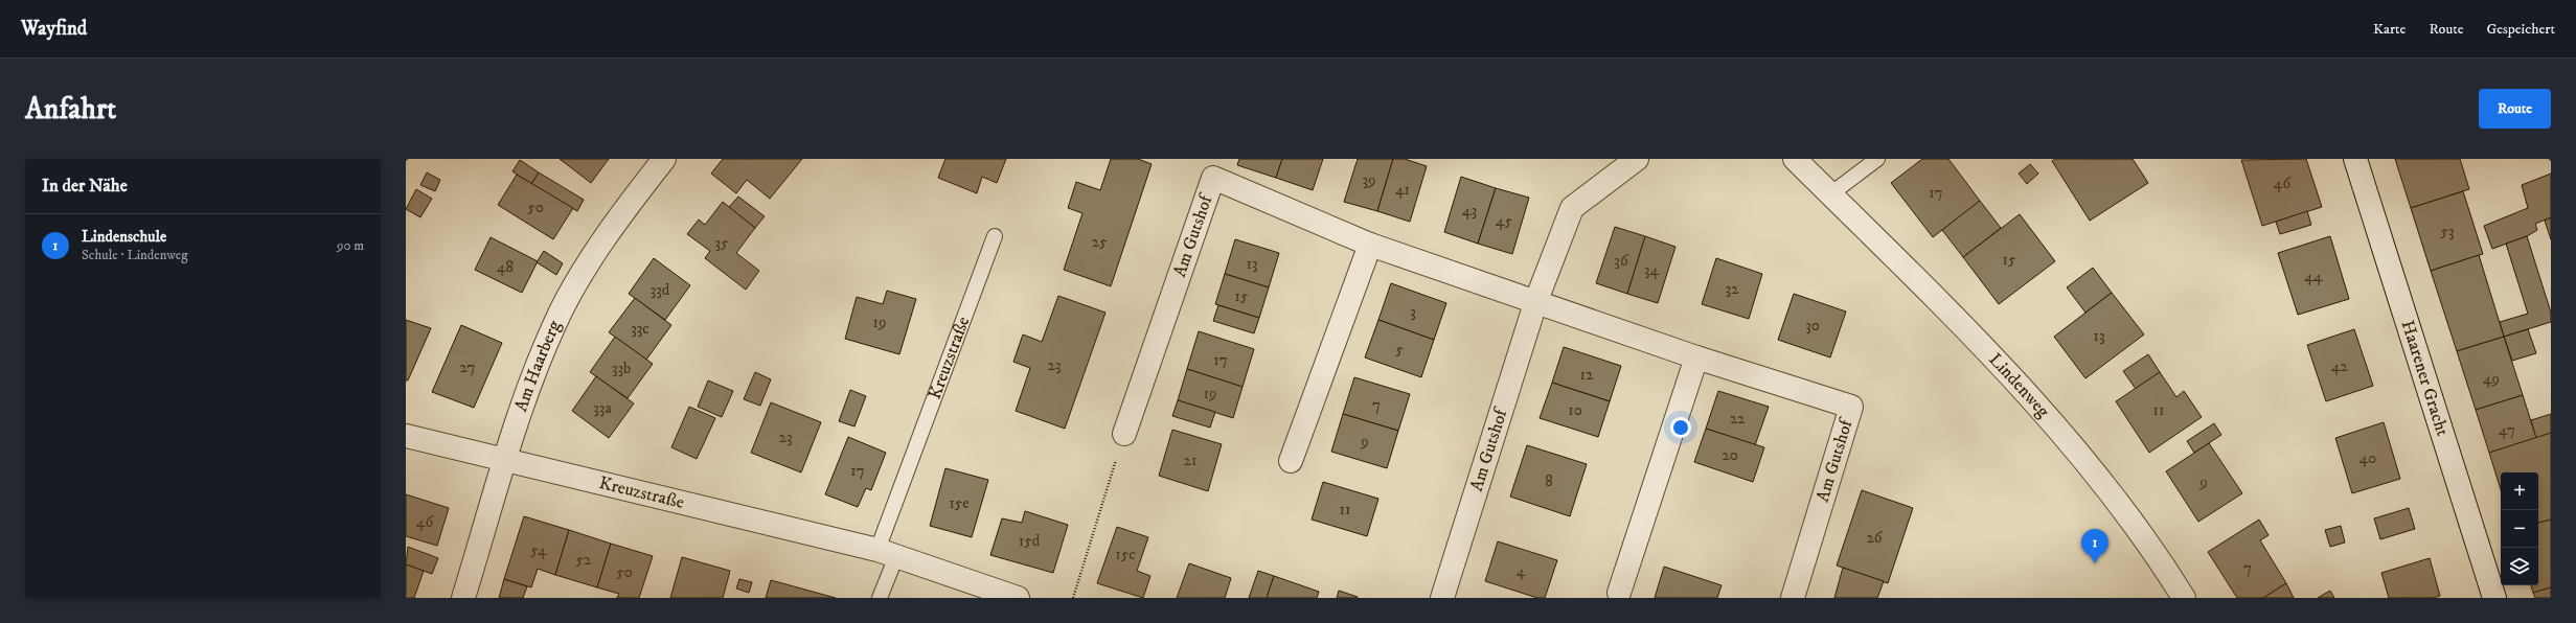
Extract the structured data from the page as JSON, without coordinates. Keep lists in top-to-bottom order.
{
  "streets": {
    "street": [
      "Am Gutshof",
      "Kreuzstraße",
      "Am Haarberg",
      "Haarener Gracht",
      "Lindenweg"
    ]
  },
  "crossings": [
    ["Kreuzstraße", "Am Haarberg"]
  ],
  "house_numbers": [
    "39",
    "46",
    "41",
    "17",
    "50",
    "43",
    "45",
    "53",
    "25",
    "35",
    "15",
    "36",
    "13",
    "48",
    "34",
    "44",
    "32",
    "33d",
    "15",
    "3",
    "19",
    "30",
    "33c",
    "13",
    "5",
    "17",
    "23",
    "42",
    "27",
    "33b",
    "12",
    "49",
    "19",
    "7",
    "33a",
    "10",
    "11",
    "22",
    "47",
    "23",
    "9",
    "20",
    "40",
    "21",
    "17",
    "8",
    "9",
    "15e",
    "11",
    "46",
    "26",
    "15d",
    "54",
    "15c",
    "52",
    "7",
    "4",
    "50"
  ],
  "page": {
    "header": "Wayfind",
    "nav": ["Karte", "Route", "Gespeichert"],
    "buttons": "Route",
    "title": "Anfahrt",
    "heading": "In der Nähe",
    "list": [
      {
        "mark": "1",
        "name": "Lindenschule",
        "note": "Schule · Lindenweg",
        "value": "90 m"
      }
    ],
    "map_buttons": ["+", "−"],
    "pins": "1"
  }
}
